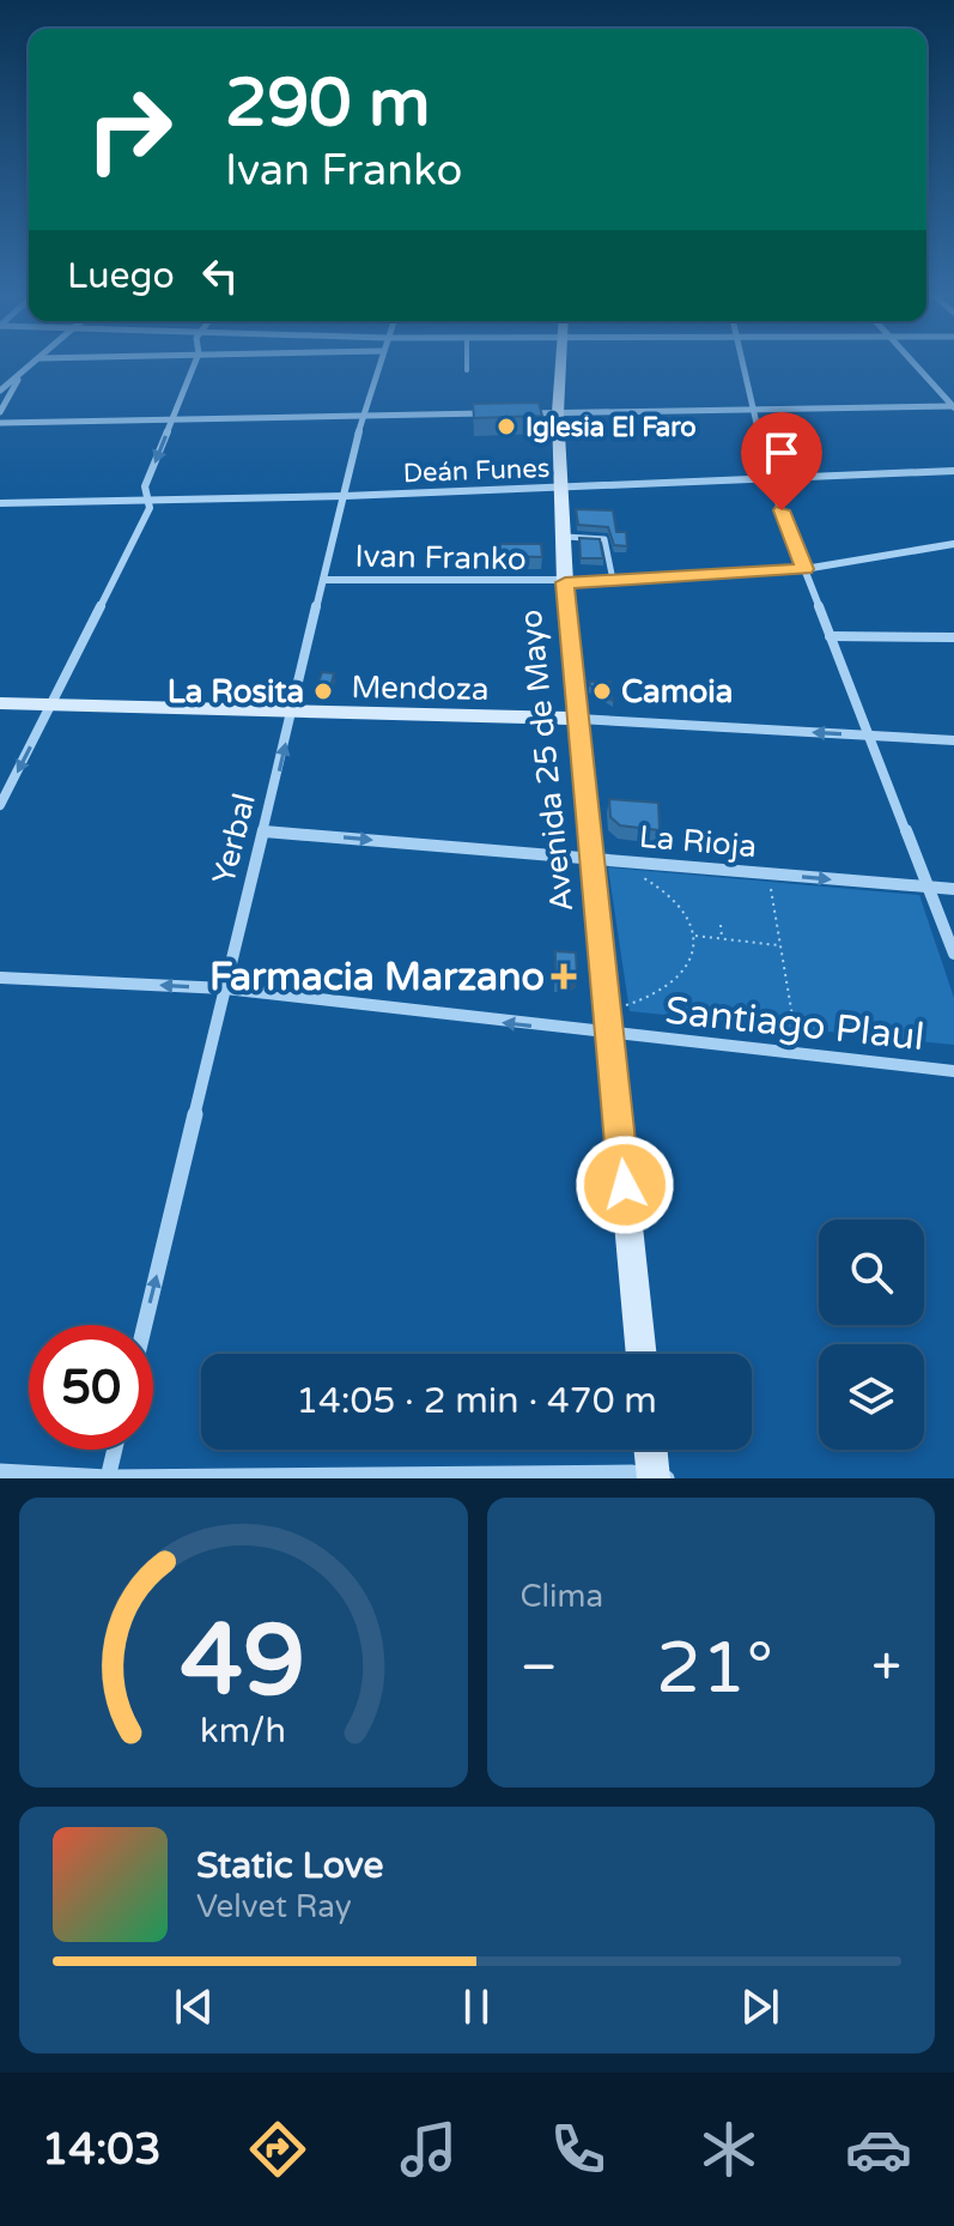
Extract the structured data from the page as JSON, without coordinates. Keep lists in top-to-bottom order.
{
  "streets": {
    "main road": ["Mendoza", "Avenida 25 de Mayo"],
    "street": [
      "Deán Funes",
      "Ivan Franko",
      "Yerbal",
      "La Rioja",
      "Santiago Plaul"
    ]
  },
  "crossings": [
    ["Deán Funes", "Avenida 25 de Mayo"],
    ["Deán Funes", "Yerbal"],
    ["Ivan Franko", "Avenida 25 de Mayo"],
    ["Ivan Franko", "Yerbal"],
    ["Mendoza", "Avenida 25 de Mayo"],
    ["Mendoza", "Yerbal"],
    ["Avenida 25 de Mayo", "La Rioja"],
    ["Avenida 25 de Mayo", "Santiago Plaul"],
    ["Yerbal", "La Rioja"],
    ["Yerbal", "Santiago Plaul"]
  ],
  "one_way": ["Yerbal", "La Rioja", "Santiago Plaul"],
  "places": {
    "other": ["Iglesia El Faro", "La Rosita", "Camoia"],
    "health": ["Farmacia Marzano"]
  },
  "page": {
    "turn": ["290 m", "Ivan Franko"],
    "then": "Luego",
    "limit": "50",
    "trip": "14:05 · 2 min · 470 m",
    "tile": "Clima",
    "heat": ["−", "21°", "+"],
    "song": ["Static Love", "Velvet Ray"],
    "tabs": "14:03",
    "gauge": ["49", "km/h"]
  }
}
